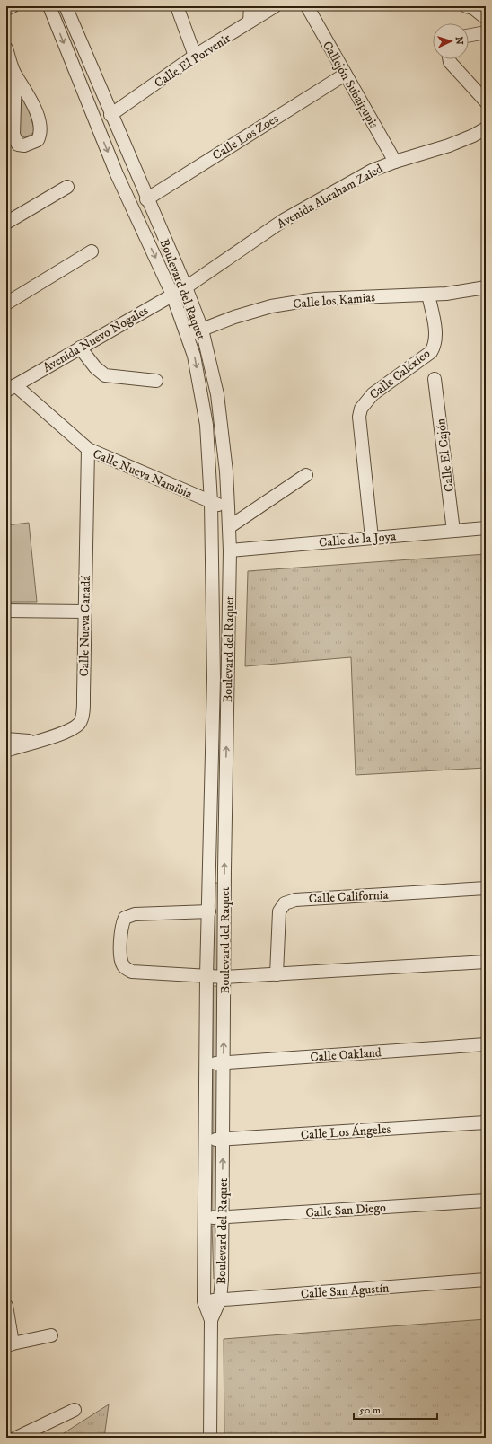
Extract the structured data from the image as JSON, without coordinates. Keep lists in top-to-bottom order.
{
  "streets": {
    "street": [
      "Calle El Porvenir",
      "Callejón Subaipupis",
      "Calle Los Zoes",
      "Avenida Abraham Zaied",
      "Boulevard del Raquet",
      "Calle los Kamias",
      "Avenida Nuevo Nogales",
      "Calle Caléxico",
      "Calle El Cajón",
      "Calle Nueva Namibia",
      "Calle de la Joya",
      "Calle Nueva Canadá",
      "Calle California",
      "Calle Oakland",
      "Calle Los Ángeles",
      "Calle San Diego",
      "Calle San Agustín"
    ]
  },
  "crossings": [
    ["Calle El Porvenir", "Boulevard del Raquet"],
    ["Callejón Subaipupis", "Calle Los Zoes"],
    ["Callejón Subaipupis", "Avenida Abraham Zaied"],
    ["Calle Los Zoes", "Boulevard del Raquet"],
    ["Avenida Abraham Zaied", "Boulevard del Raquet"],
    ["Avenida Abraham Zaied", "Avenida Nuevo Nogales"],
    ["Boulevard del Raquet", "Calle los Kamias"],
    ["Boulevard del Raquet", "Avenida Nuevo Nogales"],
    ["Boulevard del Raquet", "Calle Nueva Namibia"],
    ["Boulevard del Raquet", "Calle de la Joya"],
    ["Boulevard del Raquet", "Calle Oakland"],
    ["Boulevard del Raquet", "Calle Los Ángeles"],
    ["Boulevard del Raquet", "Calle San Diego"],
    ["Boulevard del Raquet", "Calle San Agustín"],
    ["Calle los Kamias", "Calle Caléxico"],
    ["Avenida Nuevo Nogales", "Calle Nueva Namibia"],
    ["Calle Caléxico", "Calle de la Joya"],
    ["Calle El Cajón", "Calle de la Joya"],
    ["Calle Nueva Namibia", "Calle Nueva Canadá"]
  ],
  "scale_bar": "50 m",
  "north": "right"
}
